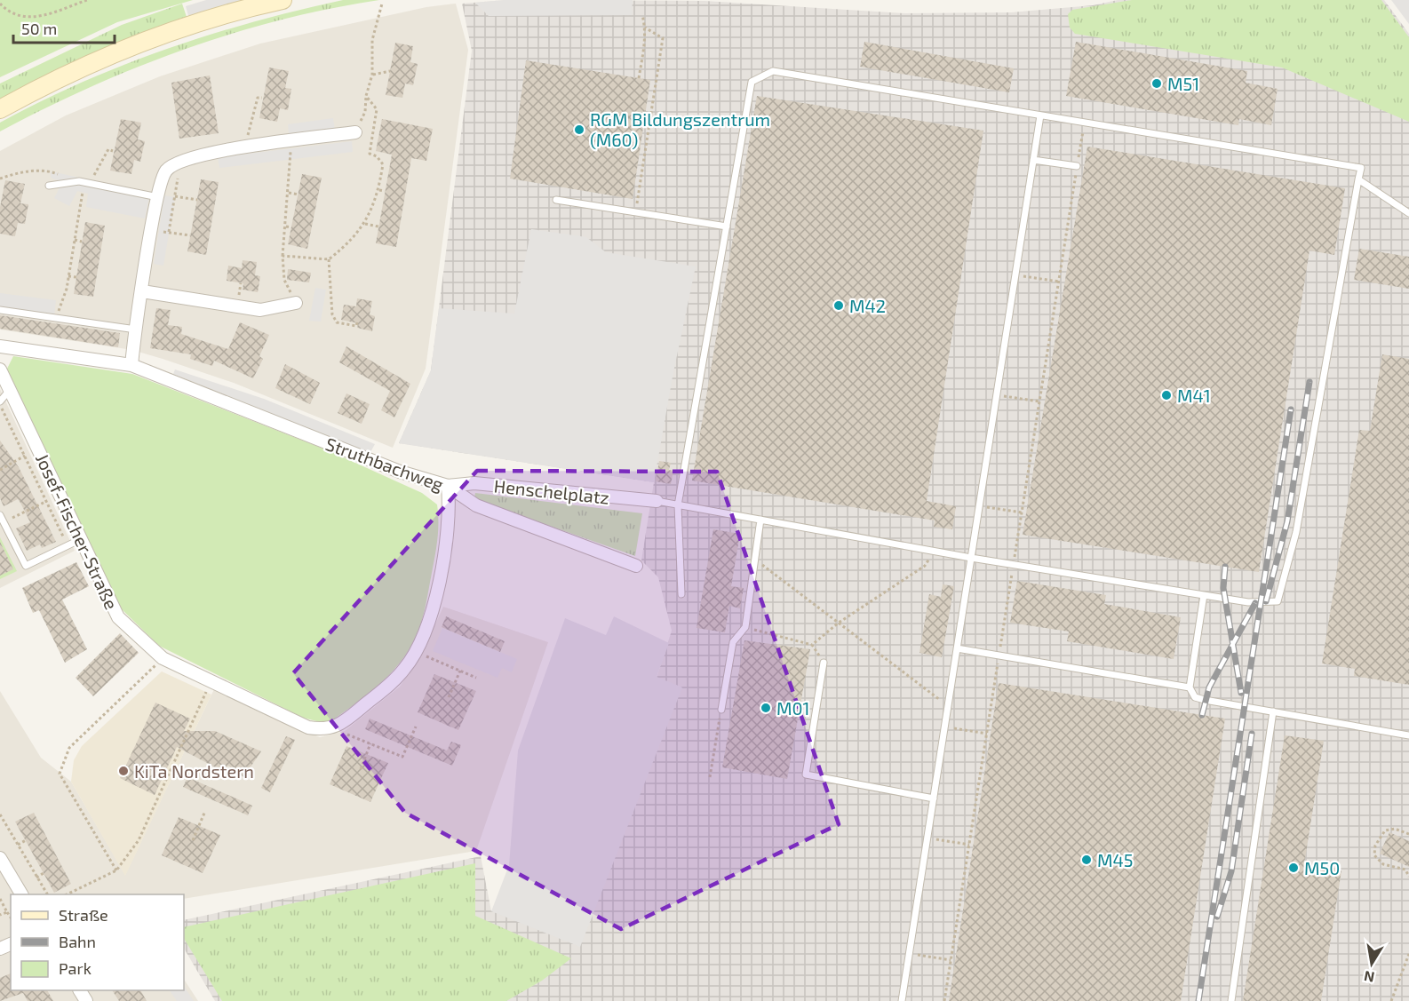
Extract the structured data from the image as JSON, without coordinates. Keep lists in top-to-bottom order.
{
  "streets": {
    "street": ["Struthbachweg", "Henschelplatz", "Josef-Fischer-Straße"]
  },
  "crossings": [
    ["Struthbachweg", "Henschelplatz"]
  ],
  "places": [
    "M51",
    "RGM Bildungszentrum (M60)",
    "M42",
    "M41",
    "M01",
    "KiTa Nordstern",
    "M45",
    "M50"
  ],
  "legend": ["Straße", "Bahn", "Park"],
  "scale_bar": "50 m",
  "north": "bottom"
}
